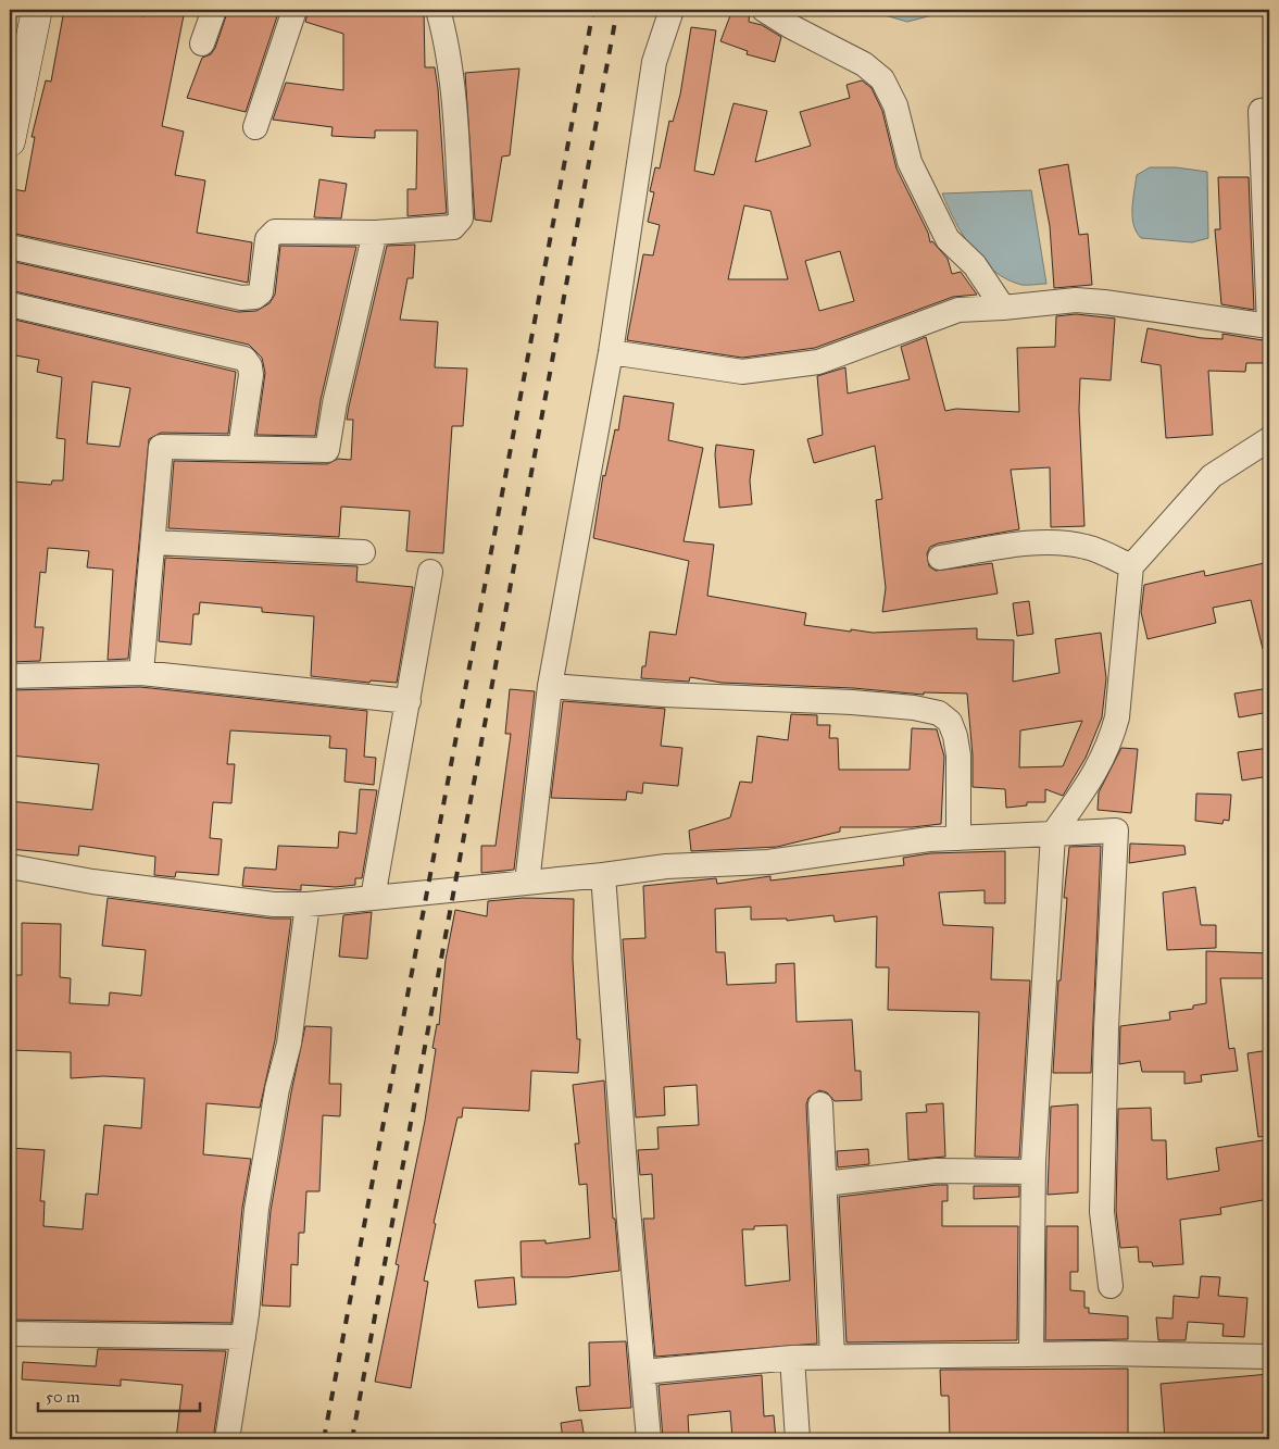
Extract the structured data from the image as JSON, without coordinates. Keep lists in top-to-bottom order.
{
  "scale_bar": "50 m"
}
